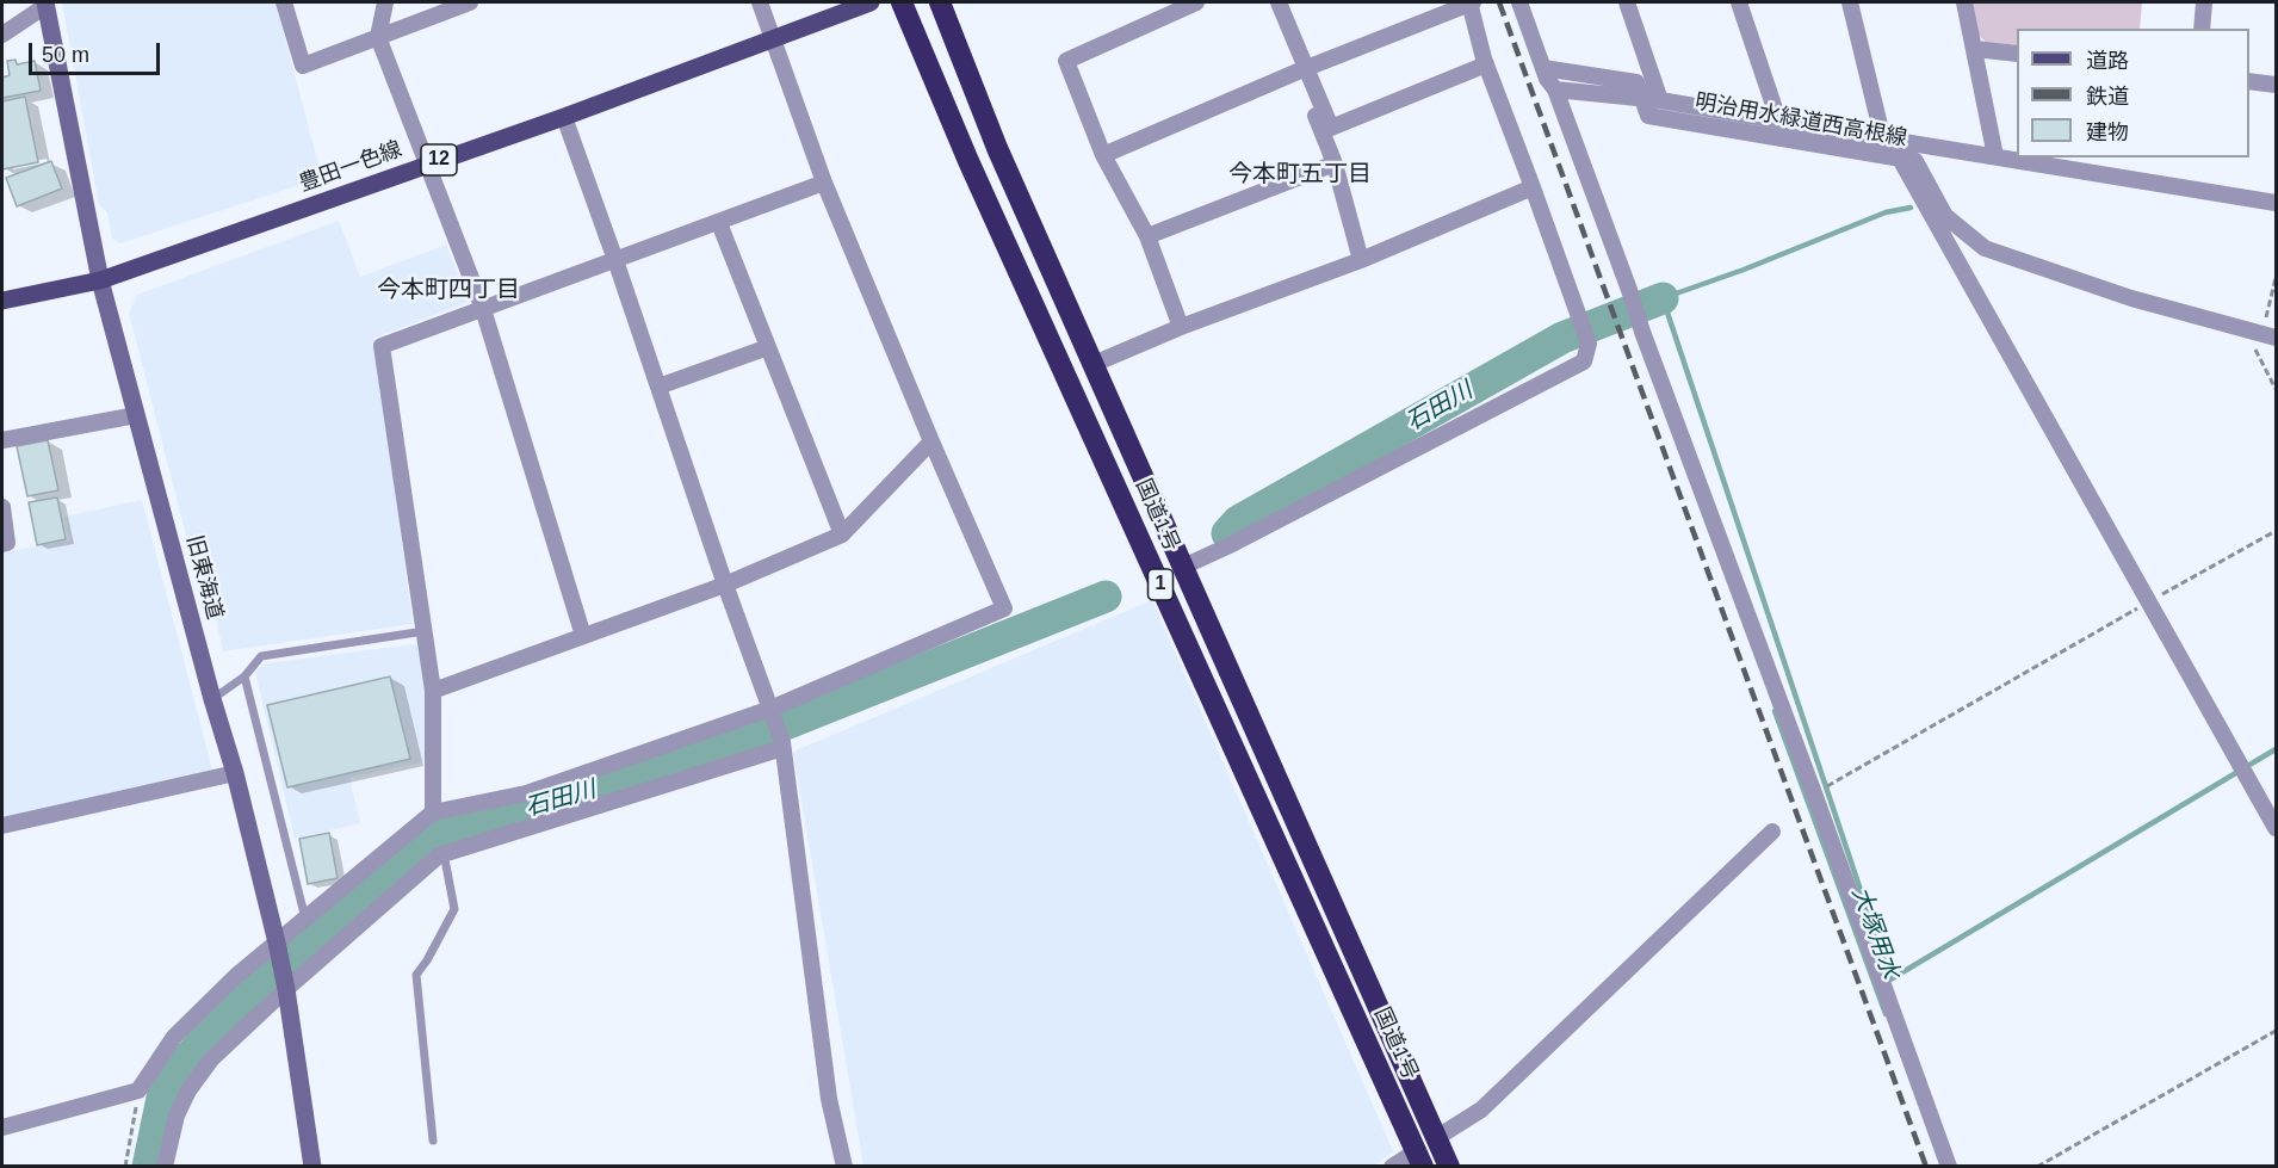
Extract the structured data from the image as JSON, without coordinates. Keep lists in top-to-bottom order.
{
  "streets": {
    "highway": ["国道1号", "1"],
    "main road": ["12", "豊田一色線"],
    "street": ["明治用水緑道西高根線", "旧東海道"]
  },
  "crossings": [
    ["豊田一色線", "旧東海道"]
  ],
  "districts": ["今本町五丁目", "今本町四丁目"],
  "water": ["石田川", "大塚用水"],
  "legend": ["道路", "鉄道", "建物"],
  "scale_bar": "50 m"
}
